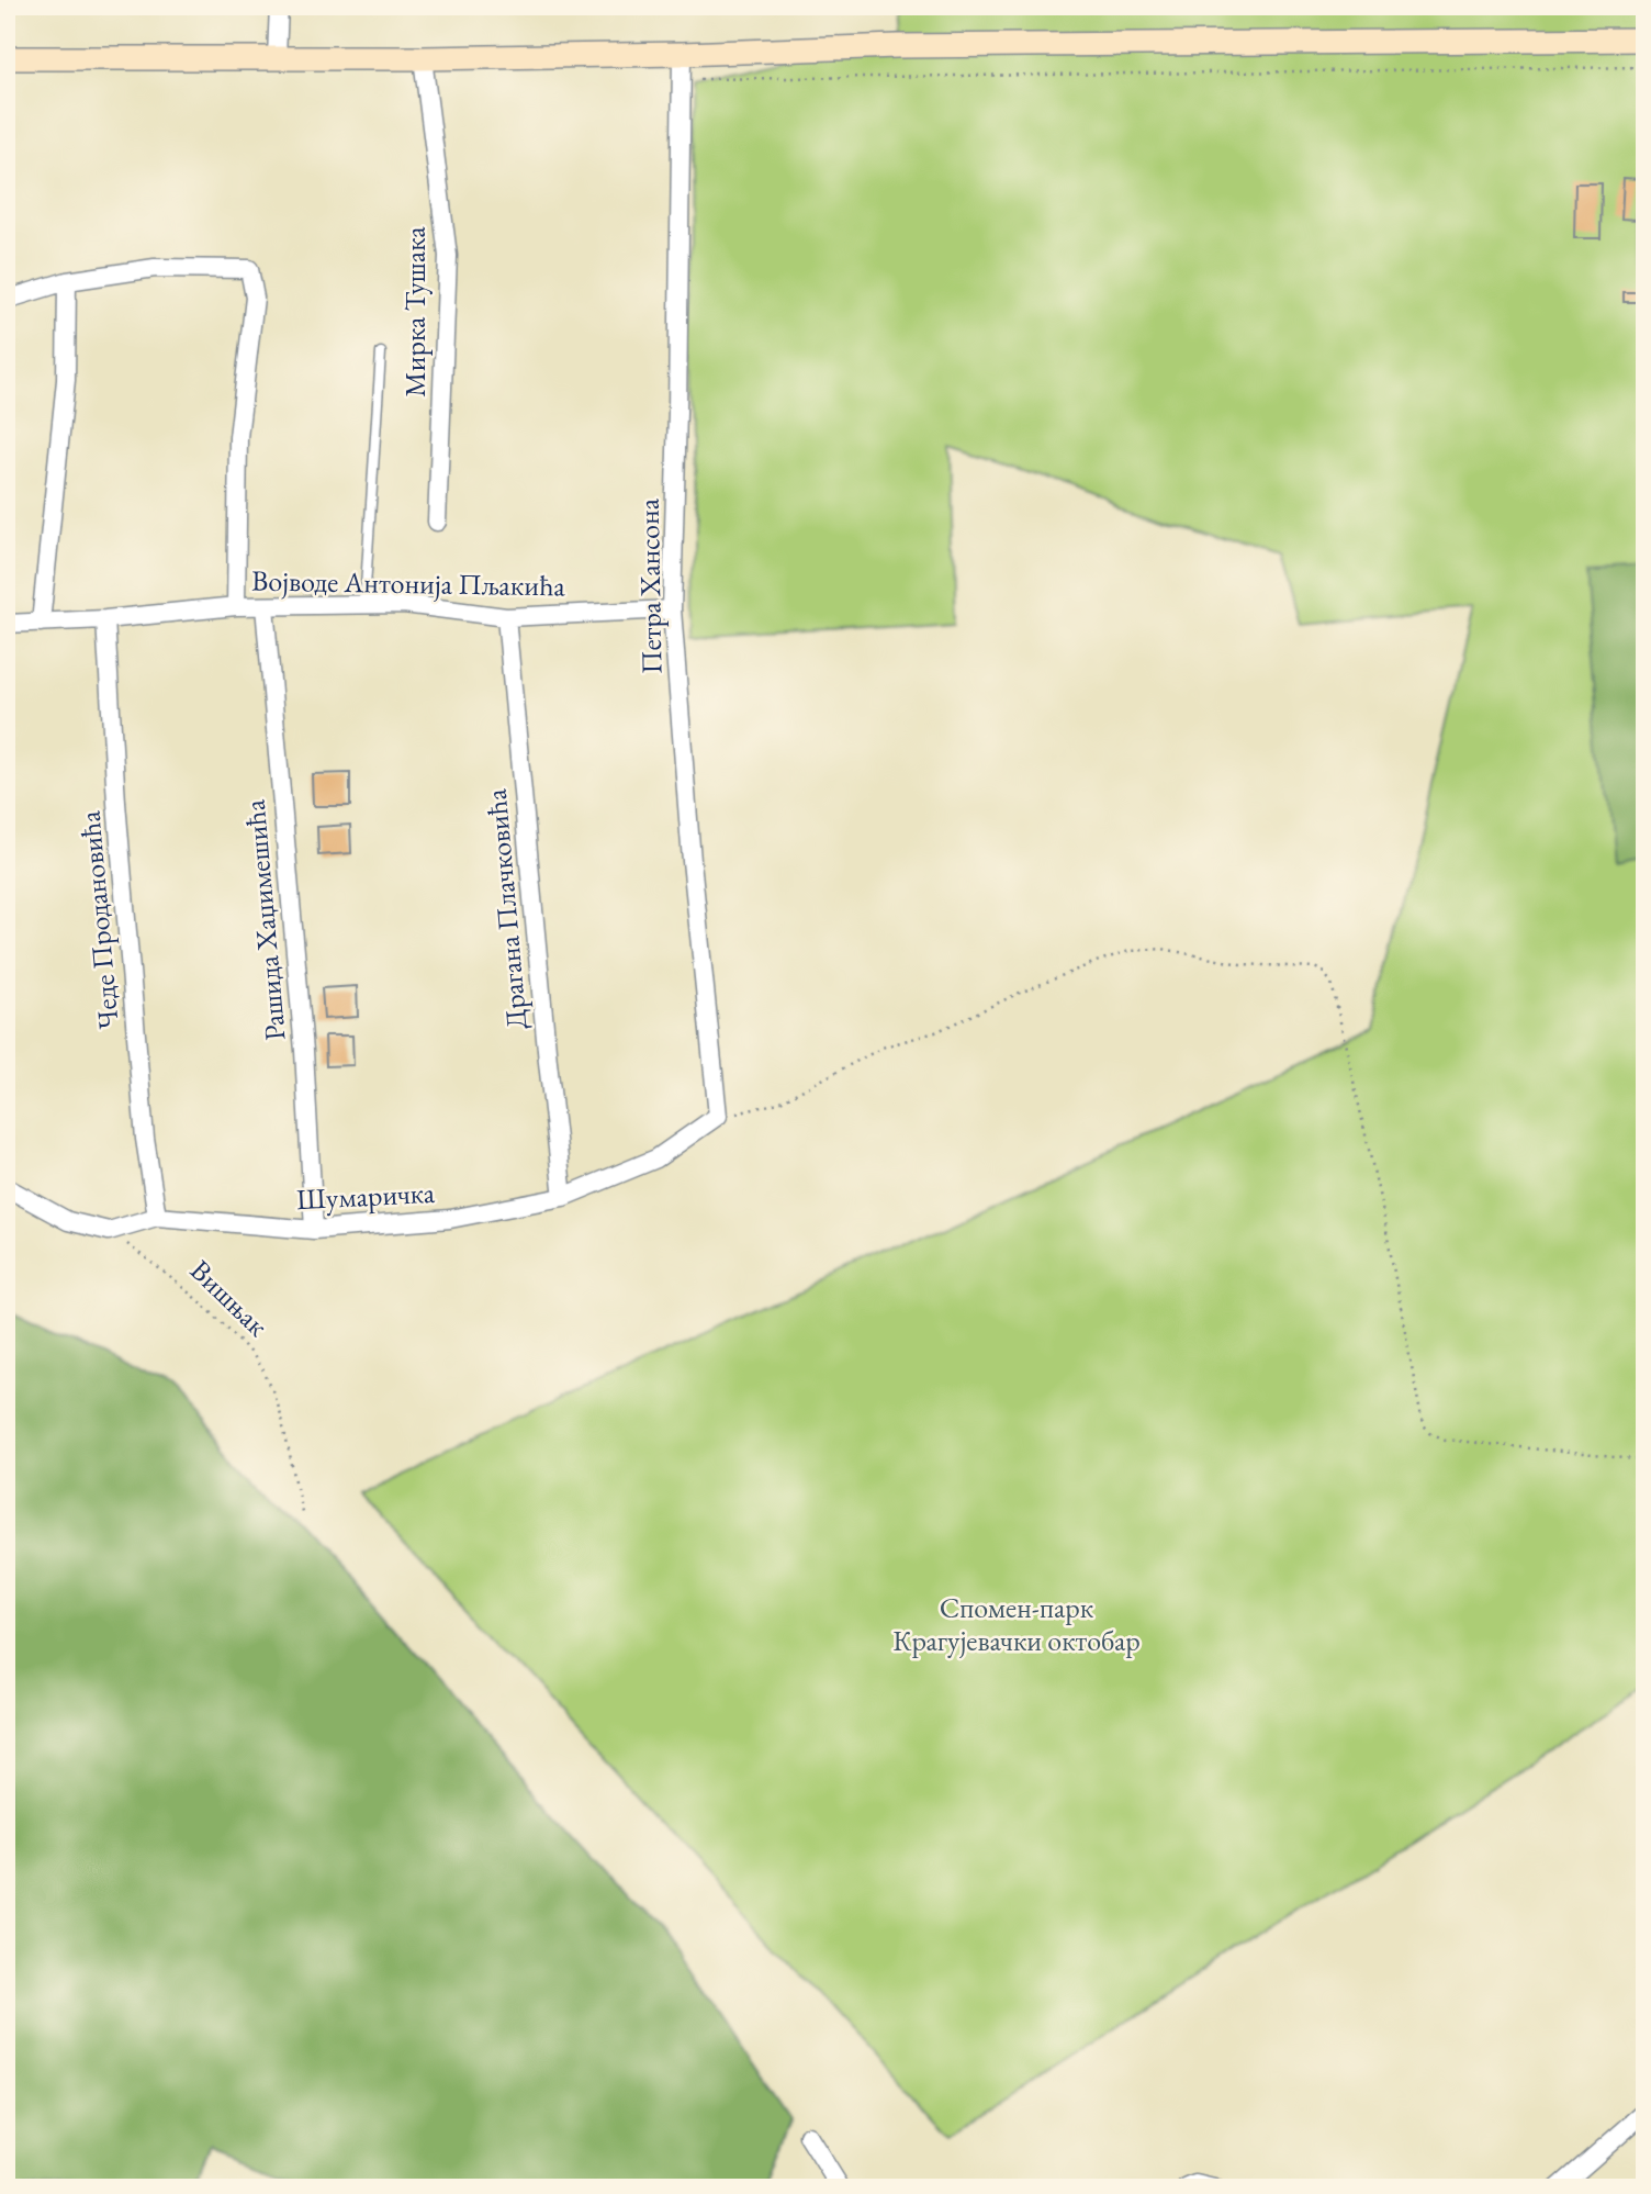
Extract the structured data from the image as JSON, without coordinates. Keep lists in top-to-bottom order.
{
  "streets": {
    "street": [
      "Мирка Тушака",
      "Војводе Антонија Пљакића",
      "Петра Хансона",
      "Драгана Плачковића",
      "Чеде Продановића",
      "Рашида Хаџимешића",
      "Шумаричка"
    ],
    "path": ["Вишњак"]
  },
  "crossings": [
    ["Војводе Антонија Пљакића", "Петра Хансона"],
    ["Војводе Антонија Пљакића", "Драгана Плачковића"],
    ["Војводе Антонија Пљакића", "Чеде Продановића"],
    ["Војводе Антонија Пљакића", "Рашида Хаџимешића"],
    ["Петра Хансона", "Шумаричка"],
    ["Драгана Плачковића", "Шумаричка"],
    ["Чеде Продановића", "Шумаричка"],
    ["Рашида Хаџимешића", "Шумаричка"],
    ["Шумаричка", "Вишњак"]
  ],
  "parks": ["Спомен-парк Крагујевачки октобар"]
}
